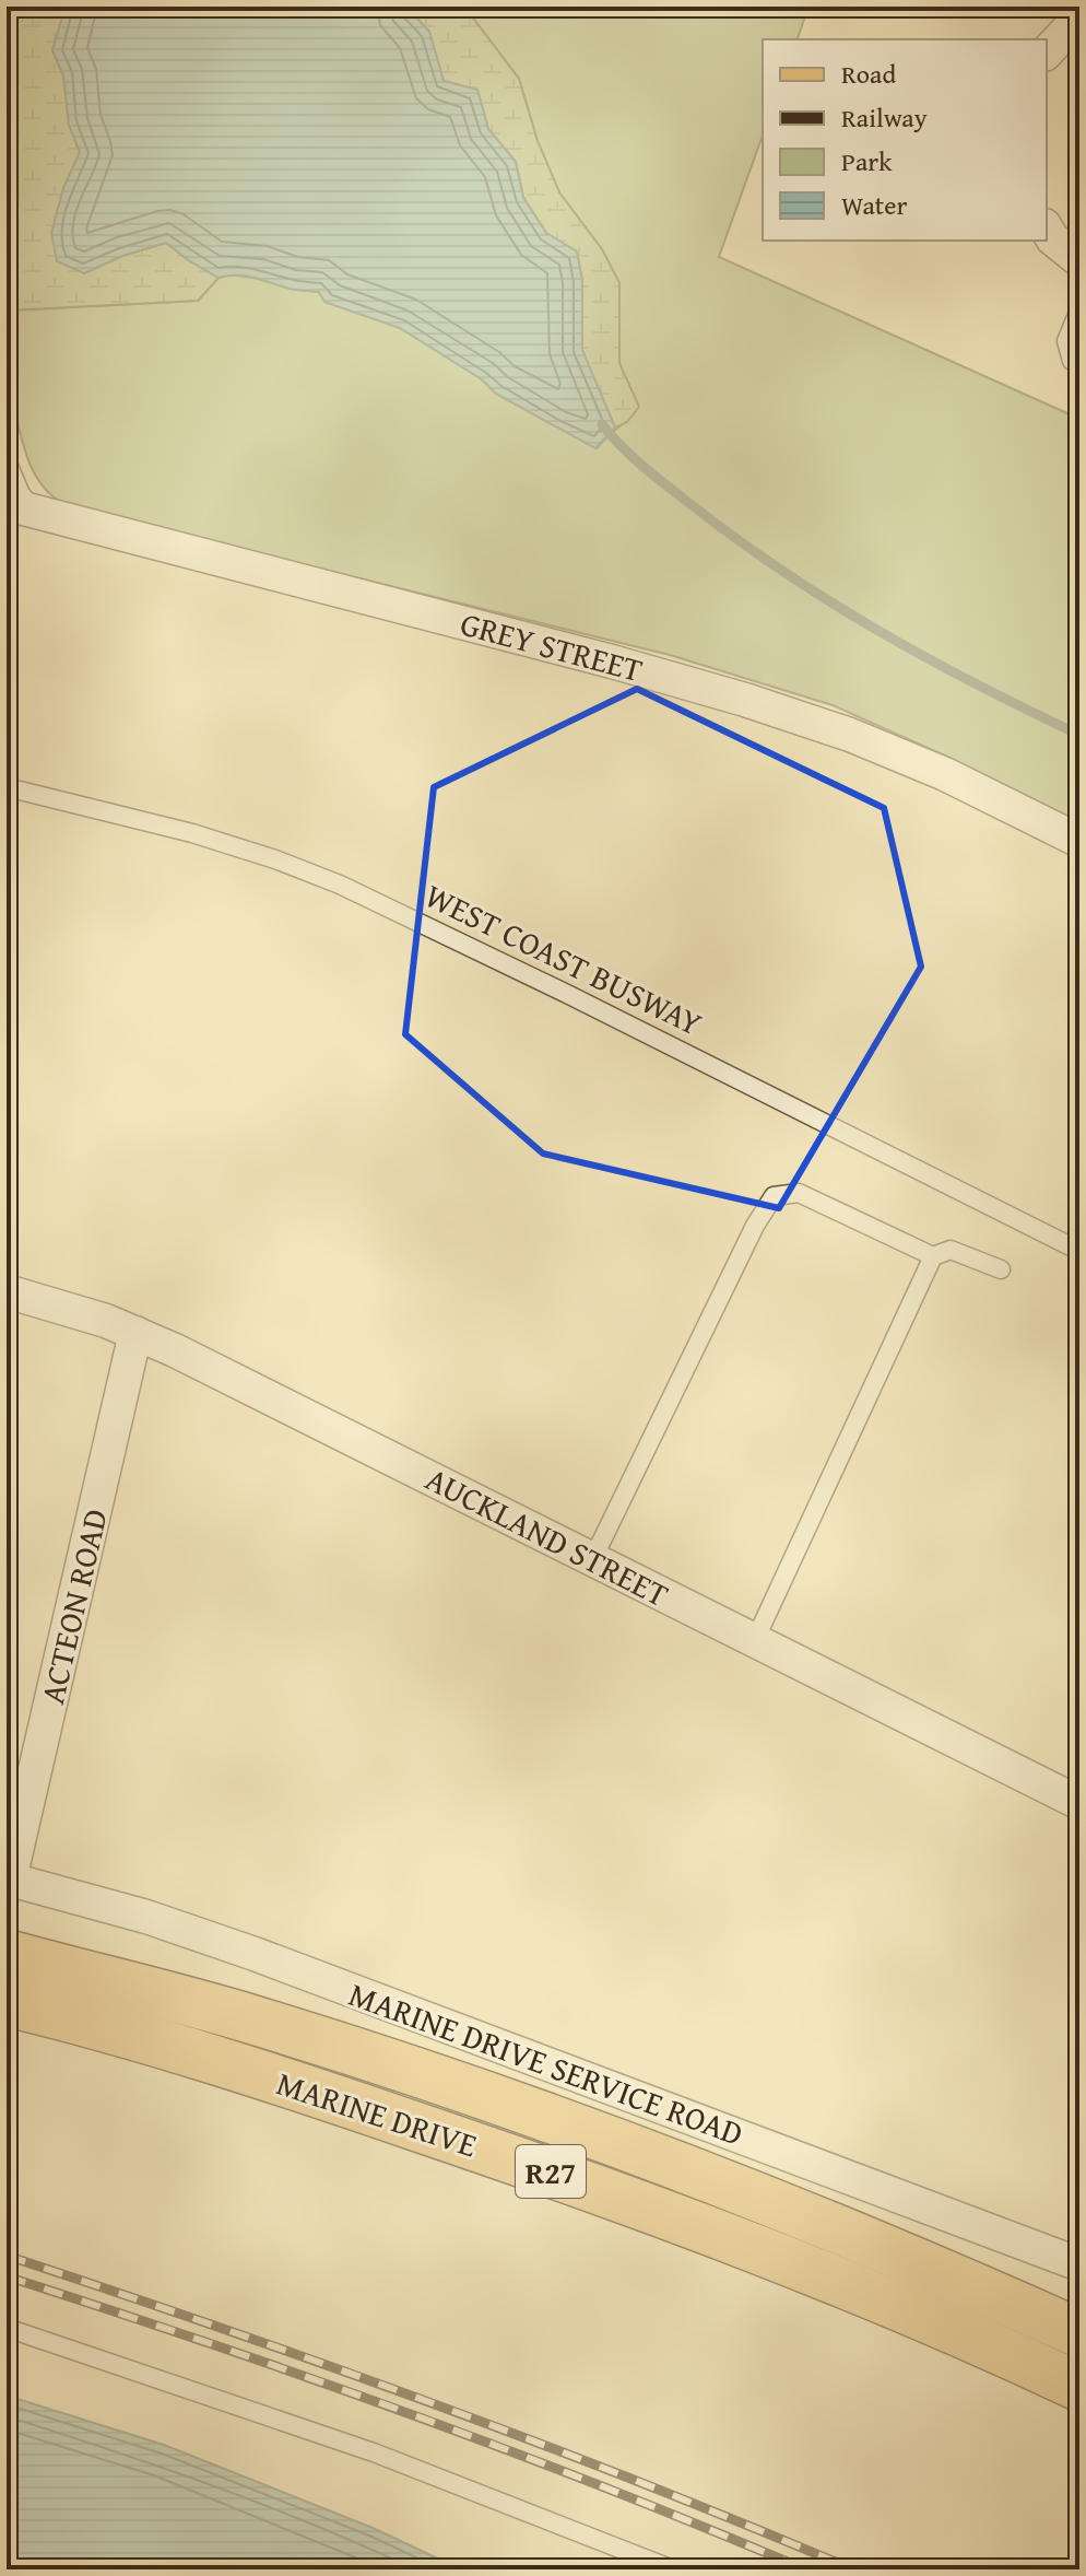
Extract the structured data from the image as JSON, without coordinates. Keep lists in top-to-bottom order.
{
  "streets": {
    "main road": ["MARINE DRIVE", "R27"],
    "street": [
      "GREY STREET",
      "AUCKLAND STREET",
      "ACTEON ROAD",
      "MARINE DRIVE SERVICE ROAD"
    ],
    "lane": ["WEST COAST BUSWAY"]
  },
  "crossings": [
    ["AUCKLAND STREET", "ACTEON ROAD"],
    ["ACTEON ROAD", "MARINE DRIVE SERVICE ROAD"]
  ],
  "legend": [
    "Road",
    "Railway",
    "Park",
    "Water"
  ]
}
